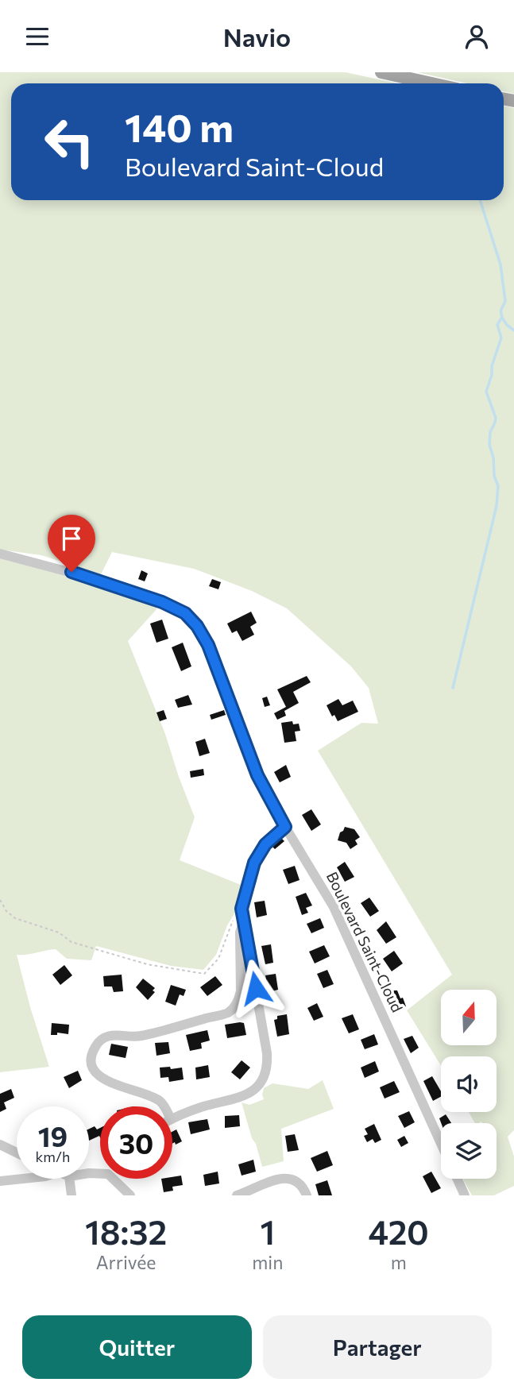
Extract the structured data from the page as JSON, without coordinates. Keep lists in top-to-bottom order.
{
  "streets": {
    "street": ["Boulevard Saint-Cloud"]
  },
  "north": "top",
  "page": {
    "header": "Navio",
    "turn": ["140 m", "Boulevard Saint-Cloud"],
    "speed": "19 km/h",
    "limit": "30",
    "eta": [
      "18:32",
      "Arrivée",
      "1",
      "min",
      "420",
      "m"
    ],
    "buttons": ["Quitter", "Partager"]
  }
}
